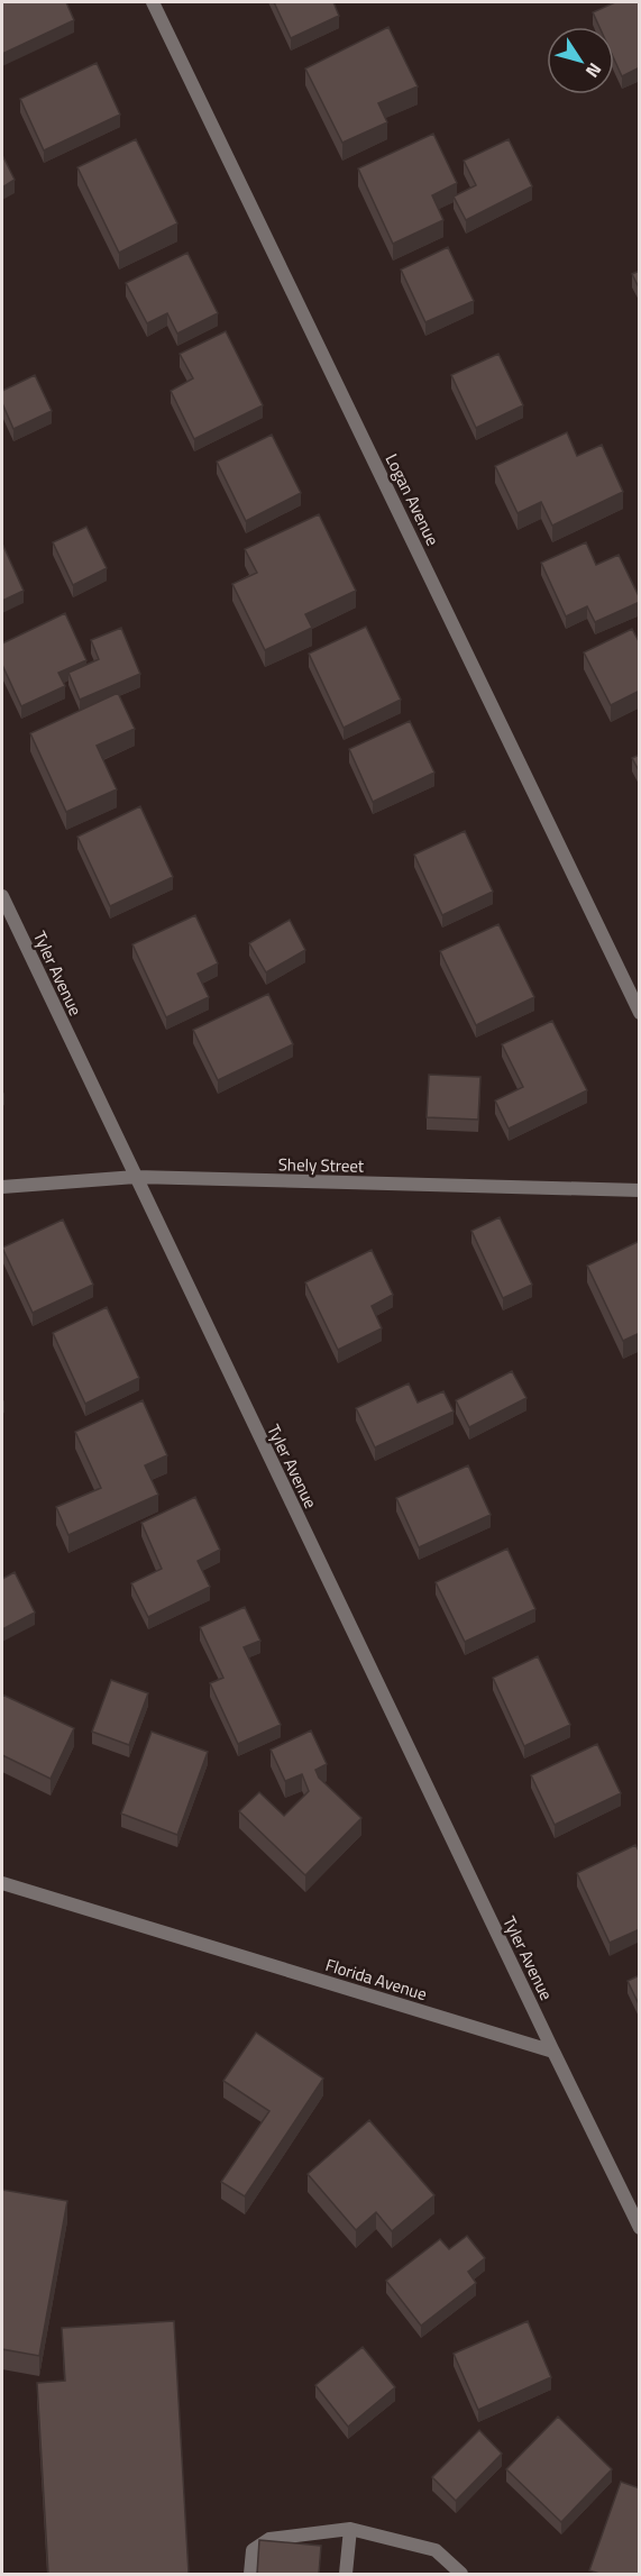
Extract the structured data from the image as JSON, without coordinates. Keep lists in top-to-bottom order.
{
  "streets": {
    "street": [
      "Logan Avenue",
      "Tyler Avenue",
      "Shely Street",
      "Florida Avenue"
    ]
  },
  "crossings": [
    ["Tyler Avenue", "Shely Street"],
    ["Tyler Avenue", "Florida Avenue"]
  ],
  "north": "bottom right"
}
